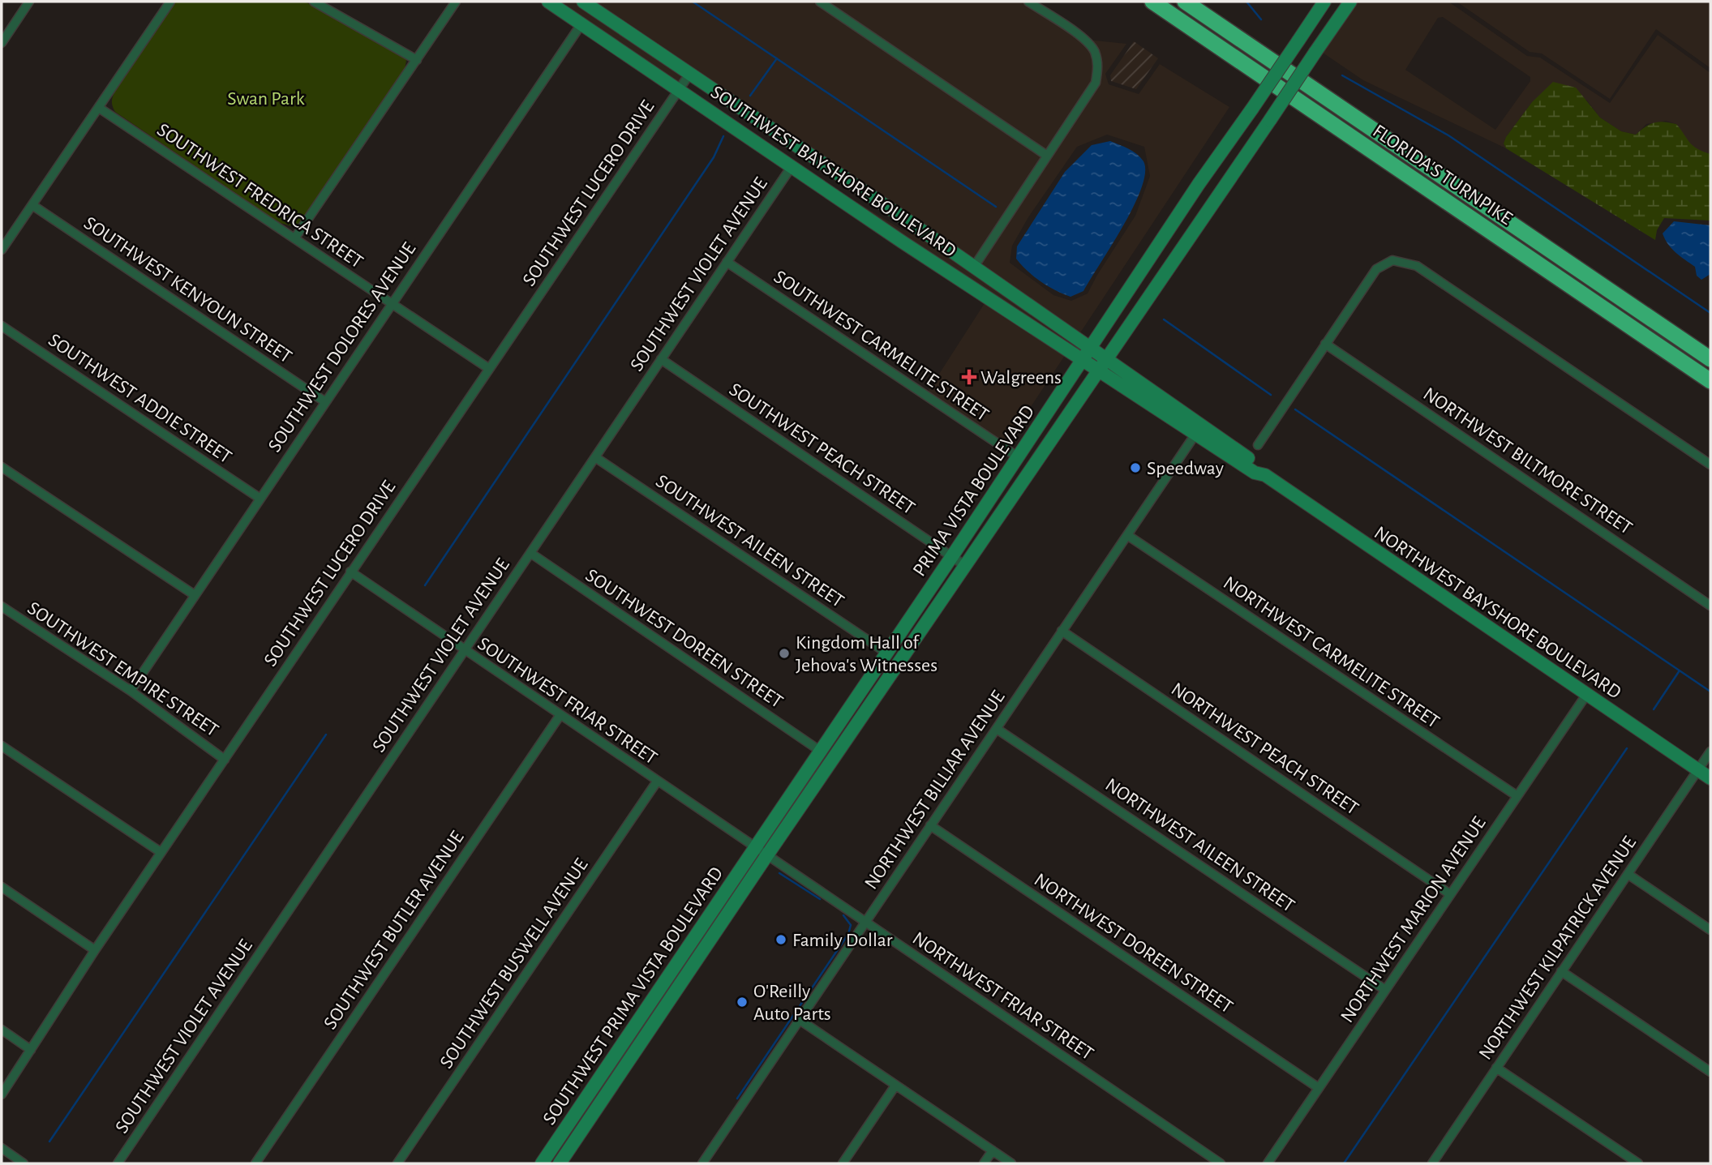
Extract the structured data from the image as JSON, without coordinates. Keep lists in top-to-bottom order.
{
  "streets": {
    "highway": ["FLORIDA'S TURNPIKE"],
    "main road": [
      "SOUTHWEST BAYSHORE BOULEVARD",
      "PRIMA VISTA BOULEVARD",
      "NORTHWEST BAYSHORE BOULEVARD",
      "SOUTHWEST PRIMA VISTA BOULEVARD"
    ],
    "street": [
      "SOUTHWEST LUCERO DRIVE",
      "SOUTHWEST FREDRICA STREET",
      "SOUTHWEST VIOLET AVENUE",
      "SOUTHWEST KENYOUN STREET",
      "SOUTHWEST CARMELITE STREET",
      "SOUTHWEST DOLORES AVENUE",
      "SOUTHWEST ADDIE STREET",
      "SOUTHWEST PEACH STREET",
      "NORTHWEST BILTMORE STREET",
      "SOUTHWEST AILEEN STREET",
      "SOUTHWEST DOREEN STREET",
      "NORTHWEST CARMELITE STREET",
      "SOUTHWEST EMPIRE STREET",
      "SOUTHWEST FRIAR STREET",
      "NORTHWEST PEACH STREET",
      "NORTHWEST BILLIAR AVENUE",
      "NORTHWEST AILEEN STREET",
      "NORTHWEST MARION AVENUE",
      "SOUTHWEST BUTLER AVENUE",
      "NORTHWEST DOREEN STREET",
      "NORTHWEST KILPATRICK AVENUE",
      "SOUTHWEST BUSWELL AVENUE",
      "NORTHWEST FRIAR STREET"
    ]
  },
  "crossings": [
    ["SOUTHWEST BAYSHORE BOULEVARD", "SOUTHWEST LUCERO DRIVE"],
    ["SOUTHWEST BAYSHORE BOULEVARD", "SOUTHWEST VIOLET AVENUE"],
    ["SOUTHWEST BAYSHORE BOULEVARD", "SOUTHWEST DOLORES AVENUE"],
    ["SOUTHWEST BAYSHORE BOULEVARD", "PRIMA VISTA BOULEVARD"],
    ["SOUTHWEST BAYSHORE BOULEVARD", "NORTHWEST BAYSHORE BOULEVARD"],
    ["SOUTHWEST LUCERO DRIVE", "SOUTHWEST FREDRICA STREET"],
    ["SOUTHWEST LUCERO DRIVE", "SOUTHWEST EMPIRE STREET"],
    ["SOUTHWEST LUCERO DRIVE", "SOUTHWEST FRIAR STREET"],
    ["SOUTHWEST FREDRICA STREET", "SOUTHWEST DOLORES AVENUE"],
    ["SOUTHWEST VIOLET AVENUE", "SOUTHWEST CARMELITE STREET"],
    ["SOUTHWEST VIOLET AVENUE", "SOUTHWEST PEACH STREET"],
    ["SOUTHWEST VIOLET AVENUE", "SOUTHWEST AILEEN STREET"],
    ["SOUTHWEST VIOLET AVENUE", "SOUTHWEST DOREEN STREET"],
    ["SOUTHWEST VIOLET AVENUE", "SOUTHWEST FRIAR STREET"],
    ["SOUTHWEST KENYOUN STREET", "SOUTHWEST DOLORES AVENUE"],
    ["SOUTHWEST CARMELITE STREET", "PRIMA VISTA BOULEVARD"],
    ["SOUTHWEST DOLORES AVENUE", "SOUTHWEST ADDIE STREET"],
    ["SOUTHWEST DOLORES AVENUE", "SOUTHWEST EMPIRE STREET"],
    ["SOUTHWEST PEACH STREET", "PRIMA VISTA BOULEVARD"],
    ["PRIMA VISTA BOULEVARD", "SOUTHWEST AILEEN STREET"],
    ["PRIMA VISTA BOULEVARD", "NORTHWEST BAYSHORE BOULEVARD"],
    ["PRIMA VISTA BOULEVARD", "SOUTHWEST DOREEN STREET"],
    ["PRIMA VISTA BOULEVARD", "SOUTHWEST FRIAR STREET"],
    ["PRIMA VISTA BOULEVARD", "SOUTHWEST PRIMA VISTA BOULEVARD"],
    ["PRIMA VISTA BOULEVARD", "NORTHWEST FRIAR STREET"],
    ["NORTHWEST BAYSHORE BOULEVARD", "NORTHWEST BILLIAR AVENUE"],
    ["NORTHWEST BAYSHORE BOULEVARD", "NORTHWEST MARION AVENUE"],
    ["NORTHWEST BAYSHORE BOULEVARD", "NORTHWEST KILPATRICK AVENUE"],
    ["NORTHWEST CARMELITE STREET", "NORTHWEST BILLIAR AVENUE"],
    ["NORTHWEST CARMELITE STREET", "NORTHWEST MARION AVENUE"],
    ["SOUTHWEST FRIAR STREET", "SOUTHWEST BUTLER AVENUE"],
    ["SOUTHWEST FRIAR STREET", "SOUTHWEST BUSWELL AVENUE"],
    ["SOUTHWEST FRIAR STREET", "SOUTHWEST PRIMA VISTA BOULEVARD"],
    ["SOUTHWEST FRIAR STREET", "NORTHWEST FRIAR STREET"],
    ["NORTHWEST PEACH STREET", "NORTHWEST BILLIAR AVENUE"],
    ["NORTHWEST PEACH STREET", "NORTHWEST MARION AVENUE"],
    ["NORTHWEST BILLIAR AVENUE", "NORTHWEST AILEEN STREET"],
    ["NORTHWEST BILLIAR AVENUE", "NORTHWEST DOREEN STREET"],
    ["NORTHWEST BILLIAR AVENUE", "NORTHWEST FRIAR STREET"],
    ["NORTHWEST AILEEN STREET", "NORTHWEST MARION AVENUE"],
    ["NORTHWEST MARION AVENUE", "NORTHWEST DOREEN STREET"],
    ["SOUTHWEST PRIMA VISTA BOULEVARD", "NORTHWEST FRIAR STREET"]
  ],
  "parks": ["Swan Park"],
  "places": {
    "health": ["Walgreens"],
    "other": [
      "Speedway",
      "Kingdom Hall of Jehova's Witnesses",
      "Family Dollar",
      "O'Reilly Auto Parts"
    ]
  }
}
